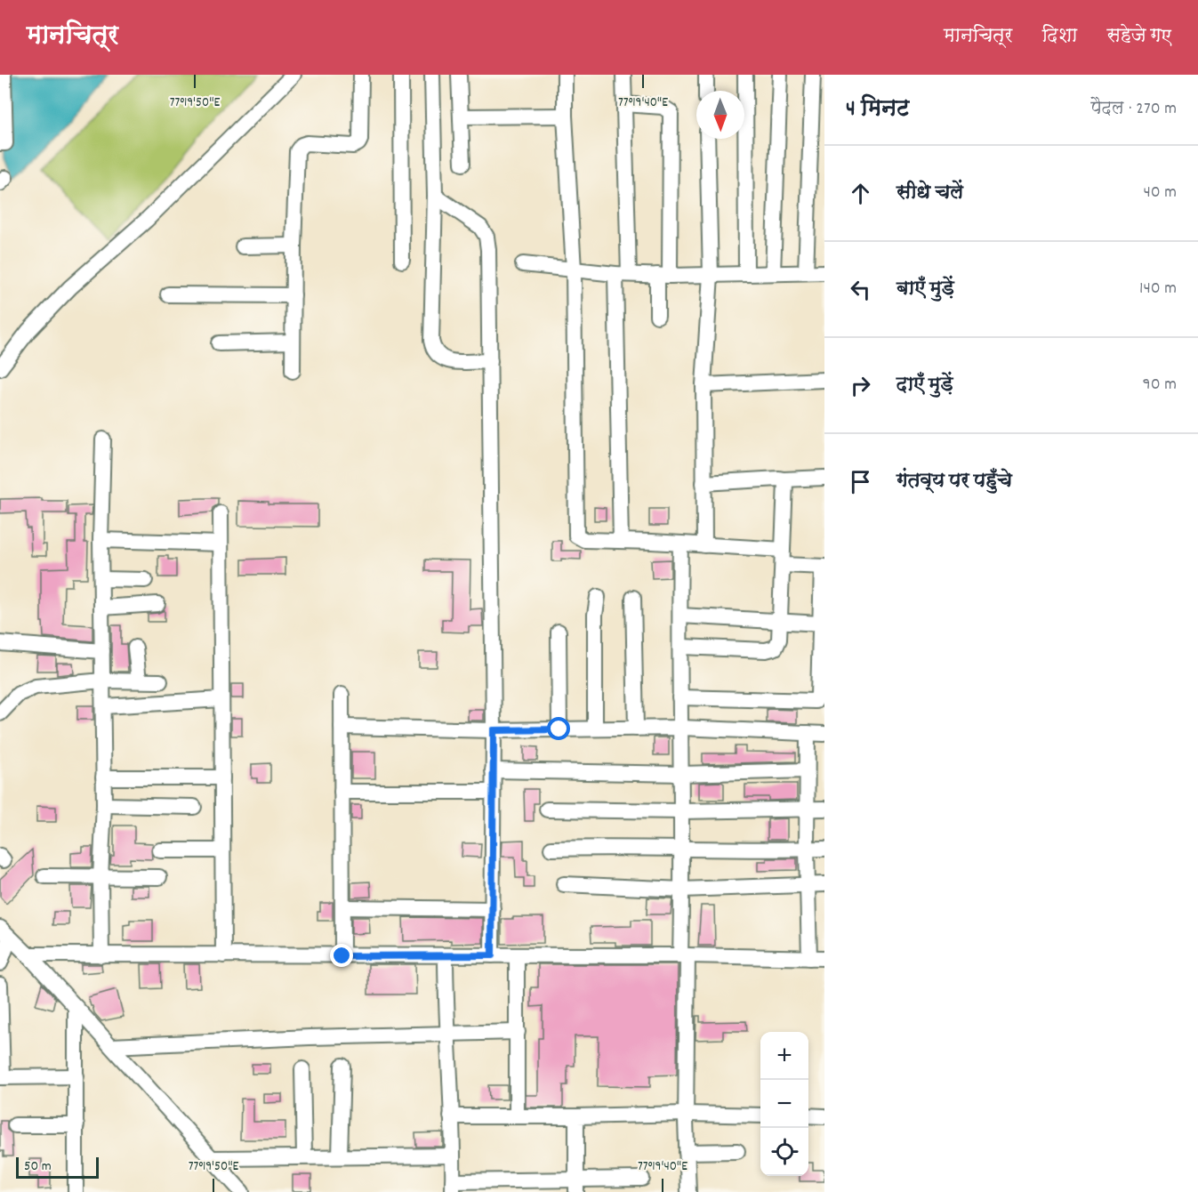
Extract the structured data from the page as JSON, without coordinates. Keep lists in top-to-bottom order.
{
  "scale_bar": "50 m",
  "north": "bottom",
  "page": {
    "header": "मानचित्र",
    "nav": ["मानचित्र", "दिशा", "सहेजे गए"],
    "heading": ["4 मिनट", "पैदल · 270 m"],
    "list": [
      ["सीधे चलें", "40 m"],
      ["बाएँ मुड़ें", "140 m"],
      ["दाएँ मुड़ें", "90 m"],
      "गंतव्य पर पहुँचे"
    ],
    "map_buttons": ["+", "−"],
    "scale": "50 m"
  },
  "coordinates": ["77°19'50\"E", "77°19'40\"E"]
}
